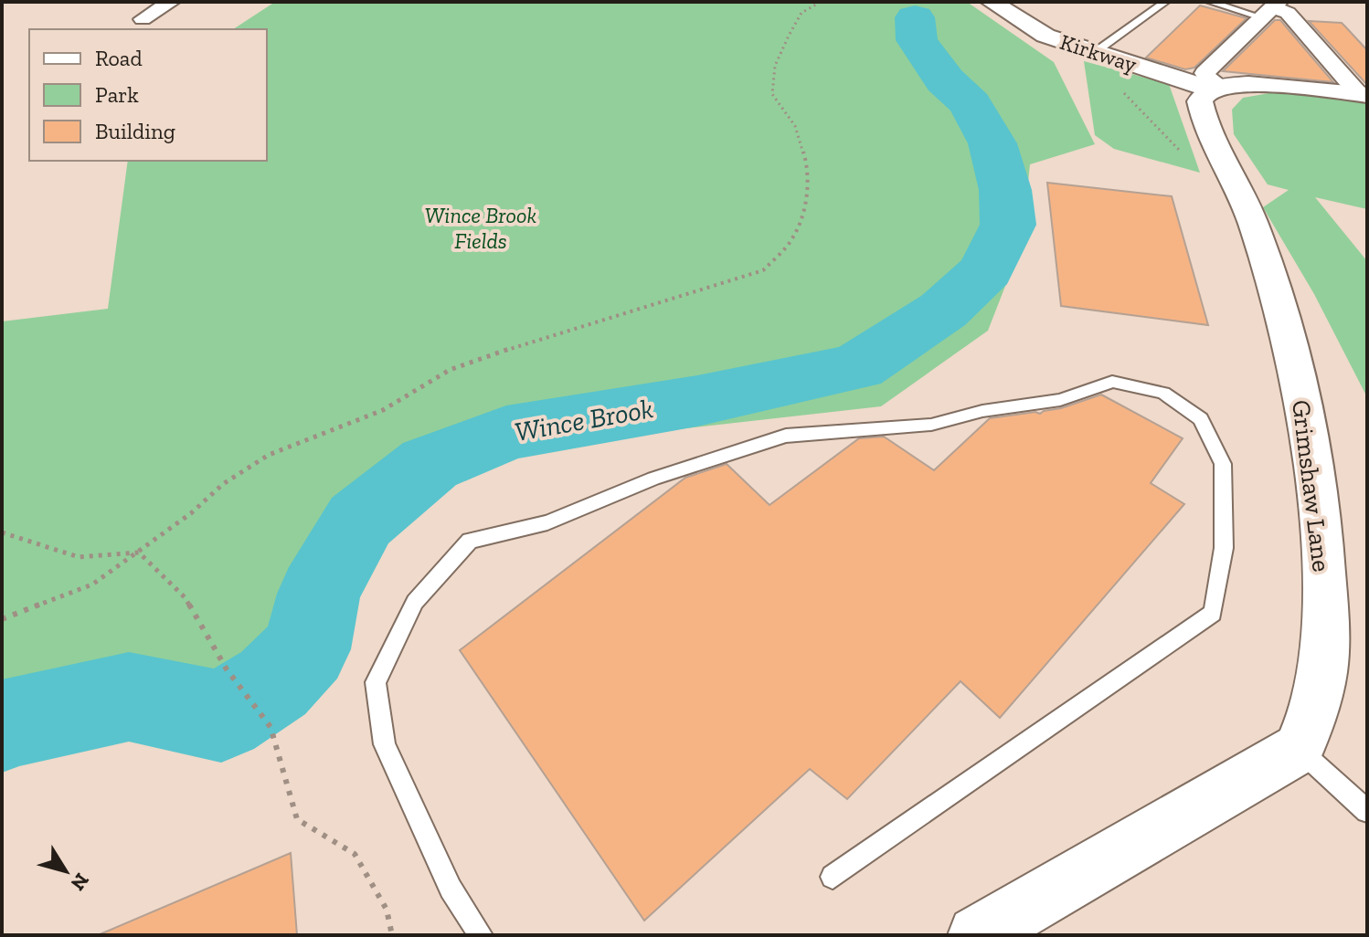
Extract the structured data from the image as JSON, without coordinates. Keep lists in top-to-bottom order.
{
  "streets": {
    "main road": ["Kirkway", "Grimshaw Lane"]
  },
  "crossings": [
    ["Kirkway", "Grimshaw Lane"]
  ],
  "water": ["Wince Brook"],
  "parks": ["Wince Brook Fields"],
  "legend": ["Road", "Park", "Building"],
  "north": "bottom right"
}
